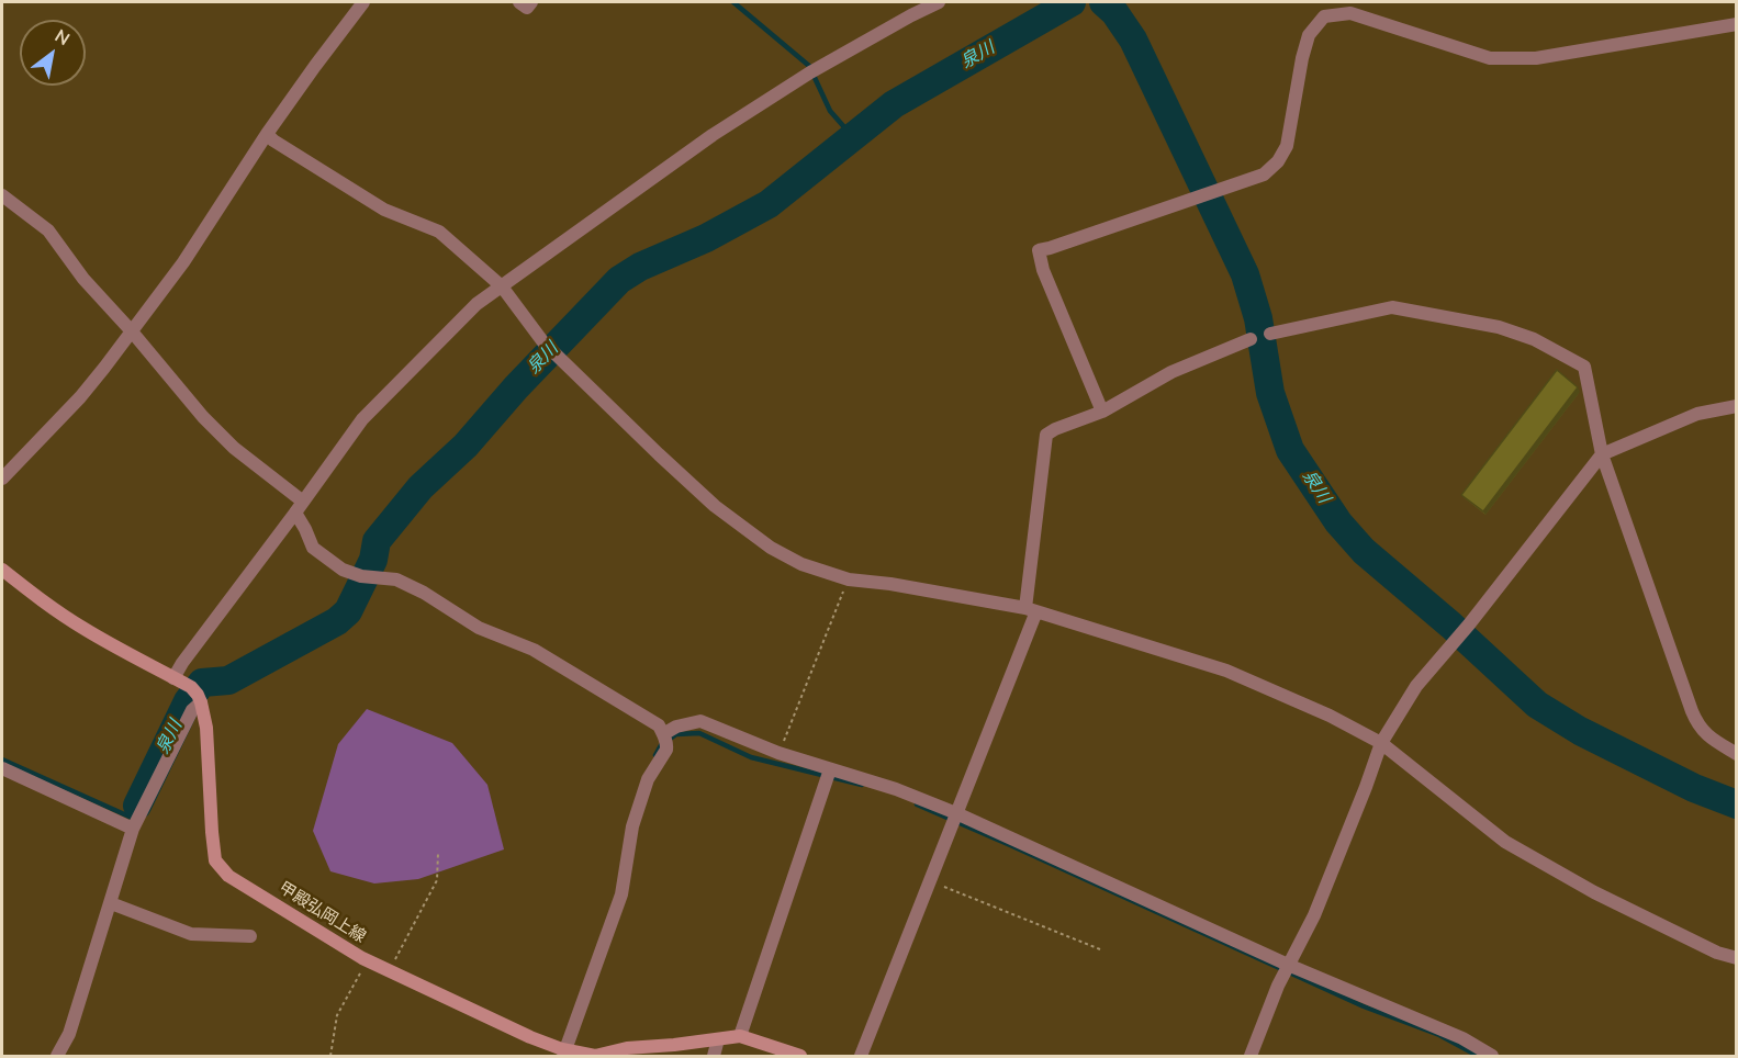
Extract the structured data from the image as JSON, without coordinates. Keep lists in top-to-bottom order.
{
  "streets": {
    "main road": ["甲殿弘岡上線"]
  },
  "water": ["泉川"],
  "north": "top right"
}
